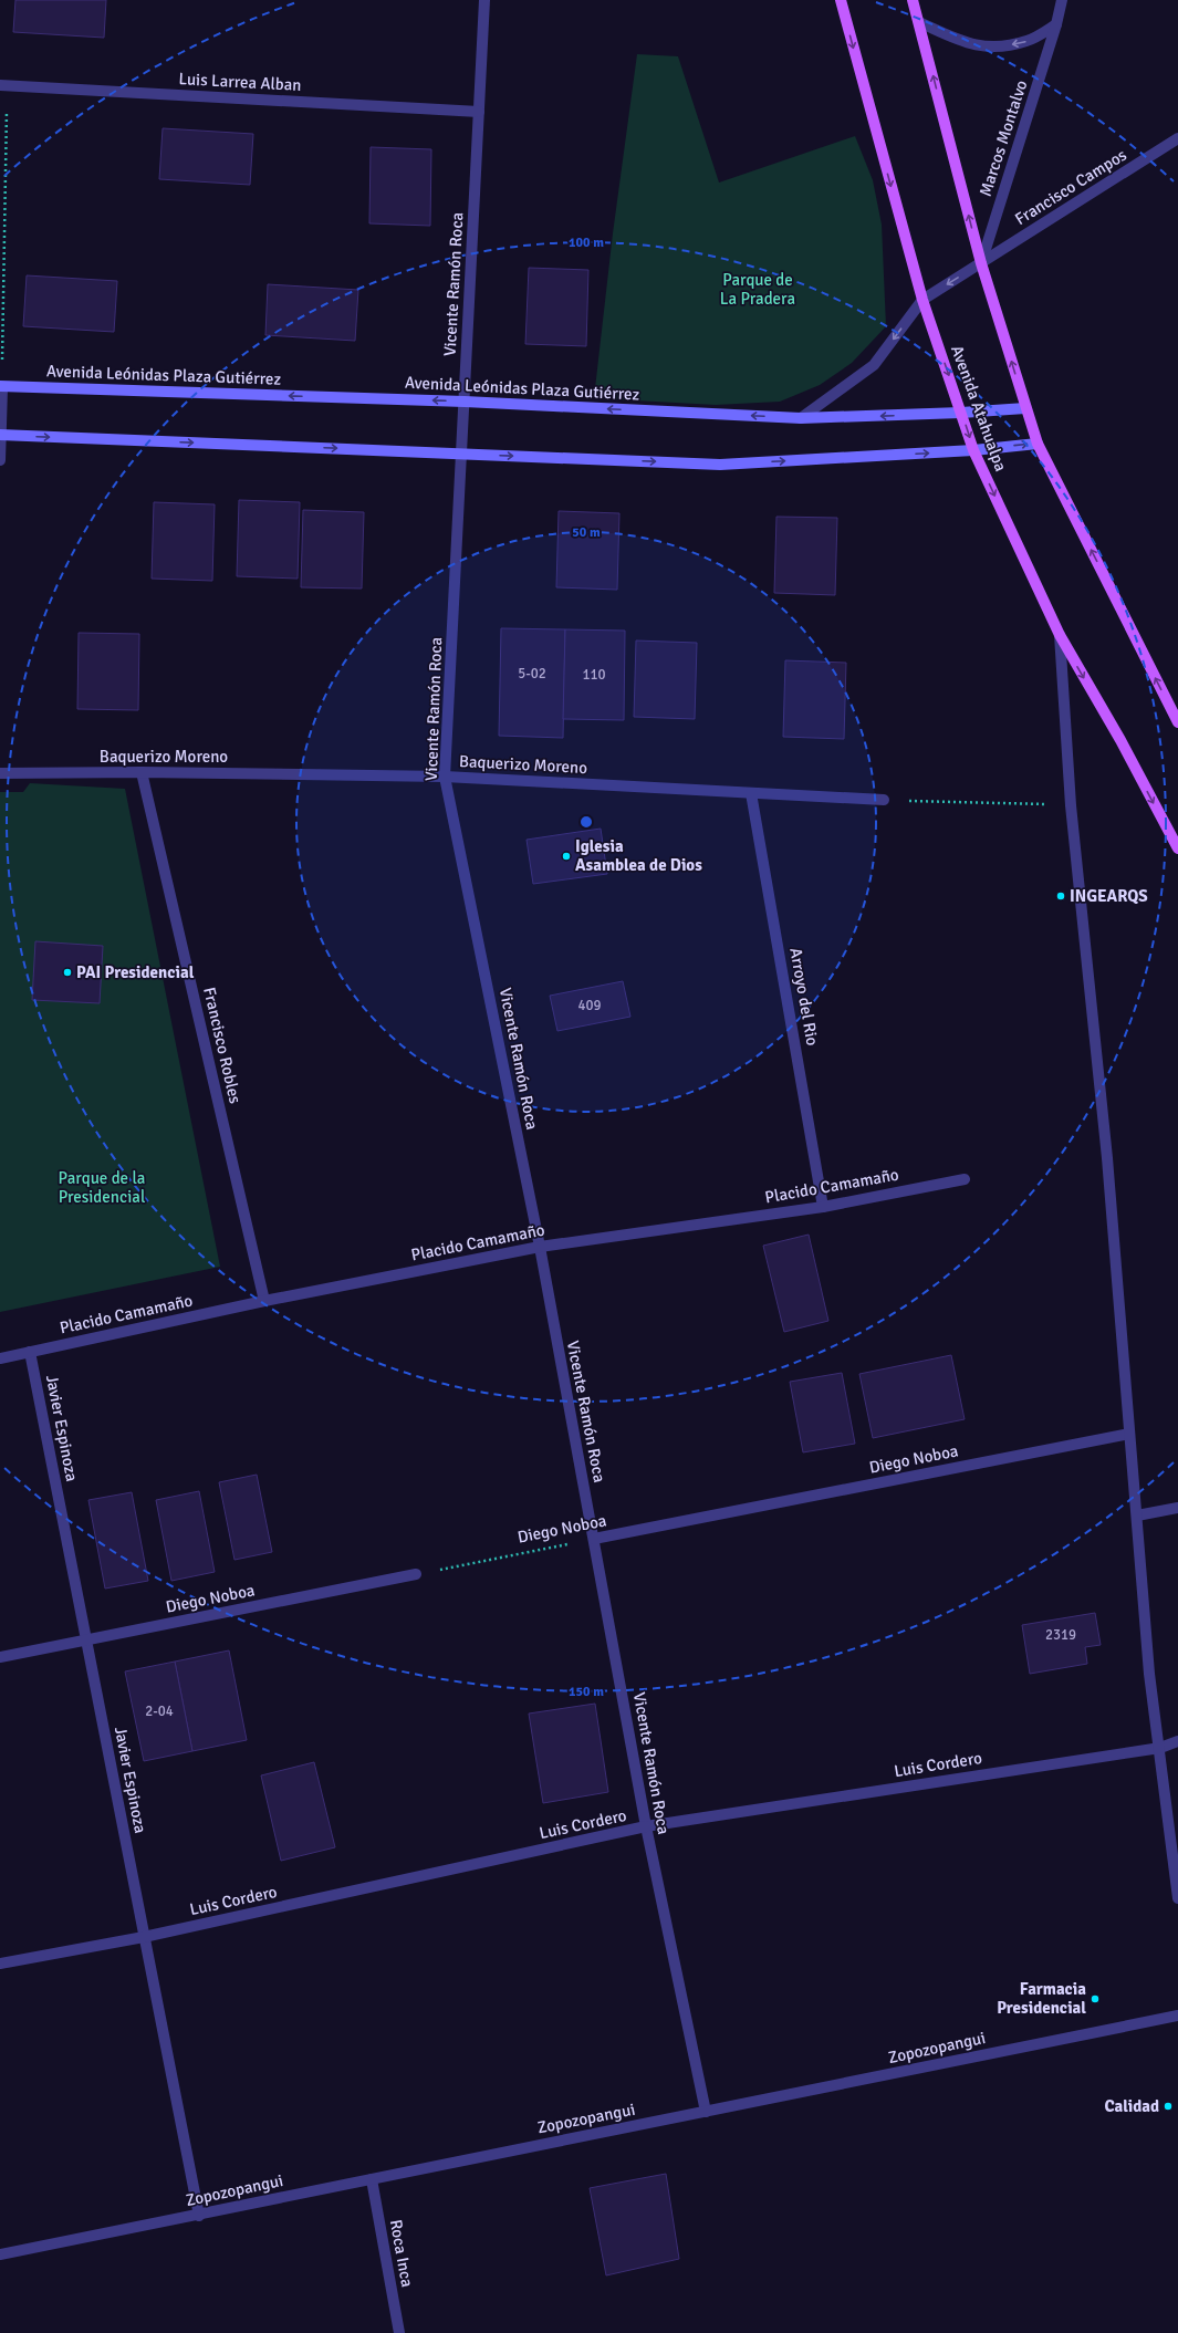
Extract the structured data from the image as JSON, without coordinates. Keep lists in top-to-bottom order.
{
  "streets": {
    "main road": ["Avenida Leónidas Plaza Gutiérrez", "Avenida Atahualpa"],
    "street": [
      "Luis Larrea Alban",
      "Marcos Montalvo",
      "Francisco Campos",
      "Vicente Ramón Roca",
      "Baquerizo Moreno",
      "Arroyo del Rio",
      "Francisco Robles",
      "Placido Camamaño",
      "Javier Espinoza",
      "Diego Noboa",
      "Luis Cordero",
      "Zopozopangui",
      "Roca Inca"
    ]
  },
  "crossings": [
    ["Luis Larrea Alban", "Vicente Ramón Roca"],
    ["Marcos Montalvo", "Francisco Campos"],
    ["Vicente Ramón Roca", "Avenida Leónidas Plaza Gutiérrez"],
    ["Vicente Ramón Roca", "Baquerizo Moreno"],
    ["Vicente Ramón Roca", "Placido Camamaño"],
    ["Vicente Ramón Roca", "Diego Noboa"],
    ["Vicente Ramón Roca", "Luis Cordero"],
    ["Vicente Ramón Roca", "Zopozopangui"],
    ["Avenida Leónidas Plaza Gutiérrez", "Avenida Atahualpa"],
    ["Baquerizo Moreno", "Arroyo del Rio"],
    ["Baquerizo Moreno", "Francisco Robles"],
    ["Arroyo del Rio", "Placido Camamaño"],
    ["Francisco Robles", "Placido Camamaño"],
    ["Placido Camamaño", "Javier Espinoza"],
    ["Javier Espinoza", "Diego Noboa"],
    ["Javier Espinoza", "Luis Cordero"],
    ["Javier Espinoza", "Zopozopangui"],
    ["Zopozopangui", "Roca Inca"]
  ],
  "parks": ["Parque de La Pradera", "Parque de la Presidencial"],
  "places": [
    "Iglesia Asamblea de Dios",
    "INGEARQS",
    "PAI Presidencial",
    "Farmacia Presidencial",
    "Calidad"
  ],
  "house_numbers": [
    "5-02",
    "110",
    "409",
    "2319",
    "2-04"
  ],
  "rings": ["100 m", "50 m", "150 m"]
}
